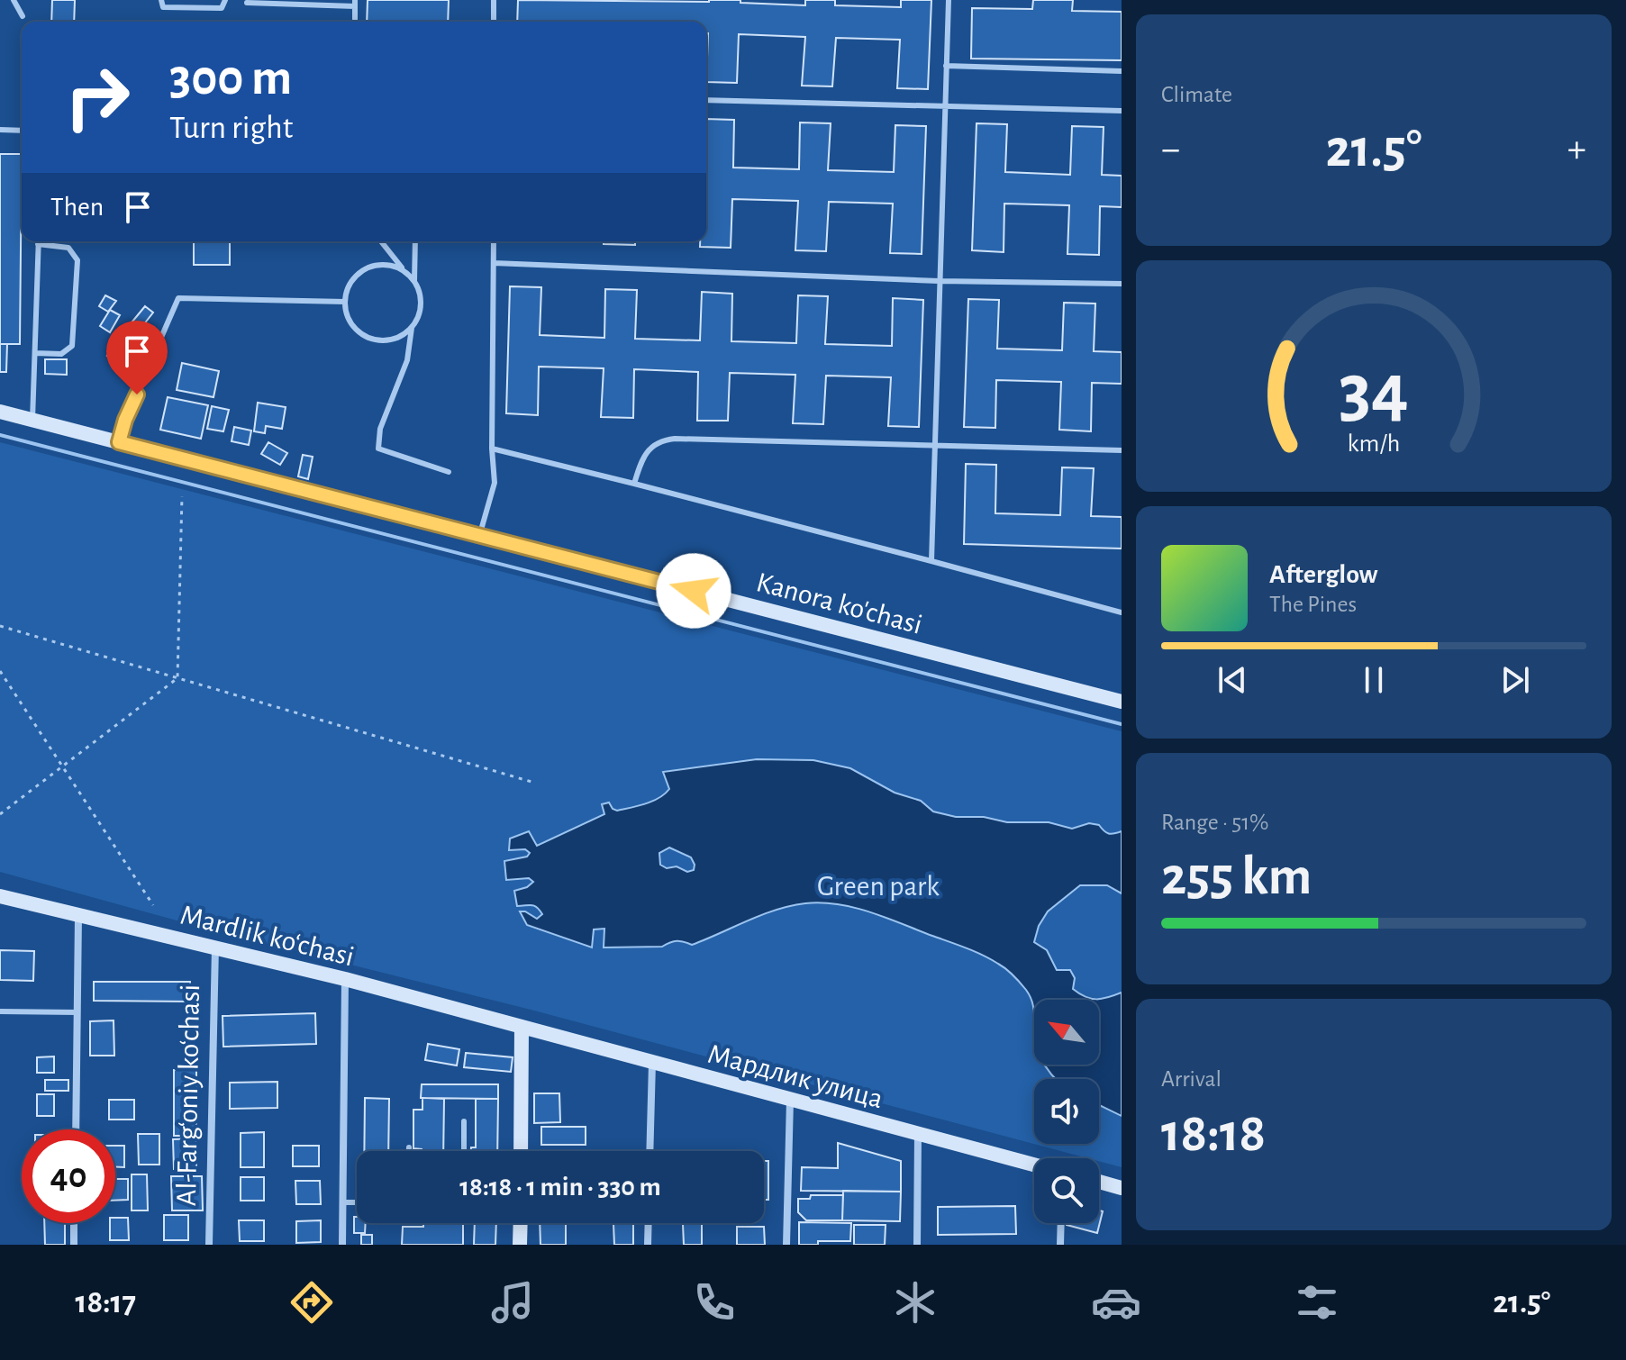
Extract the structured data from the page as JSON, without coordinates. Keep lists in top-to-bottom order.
{
  "streets": {
    "street": [
      "Kanora ko'chasi",
      "Mardlik ko‘chasi",
      "Мардлик улица",
      "Al-Farg‘oniy ko‘chasi"
    ]
  },
  "crossings": [
    ["Mardlik ko‘chasi", "Мардлик улица"],
    ["Mardlik ko‘chasi", "Al-Farg‘oniy ko‘chasi"]
  ],
  "parks": ["Green park"],
  "north": "top left",
  "page": {
    "tile": [
      "Climate",
      ["Range · 51%", "255 km"],
      ["Arrival", "18:18"]
    ],
    "turn": ["300 m", "Turn right"],
    "heat": ["−", "21.5°", "+"],
    "then": "Then",
    "song": ["Afterglow", "The Pines"],
    "limit": "40",
    "trip": "18:18 · 1 min · 330 m",
    "tabs": ["18:17", "21.5°"],
    "gauge": ["34", "km/h"]
  }
}
